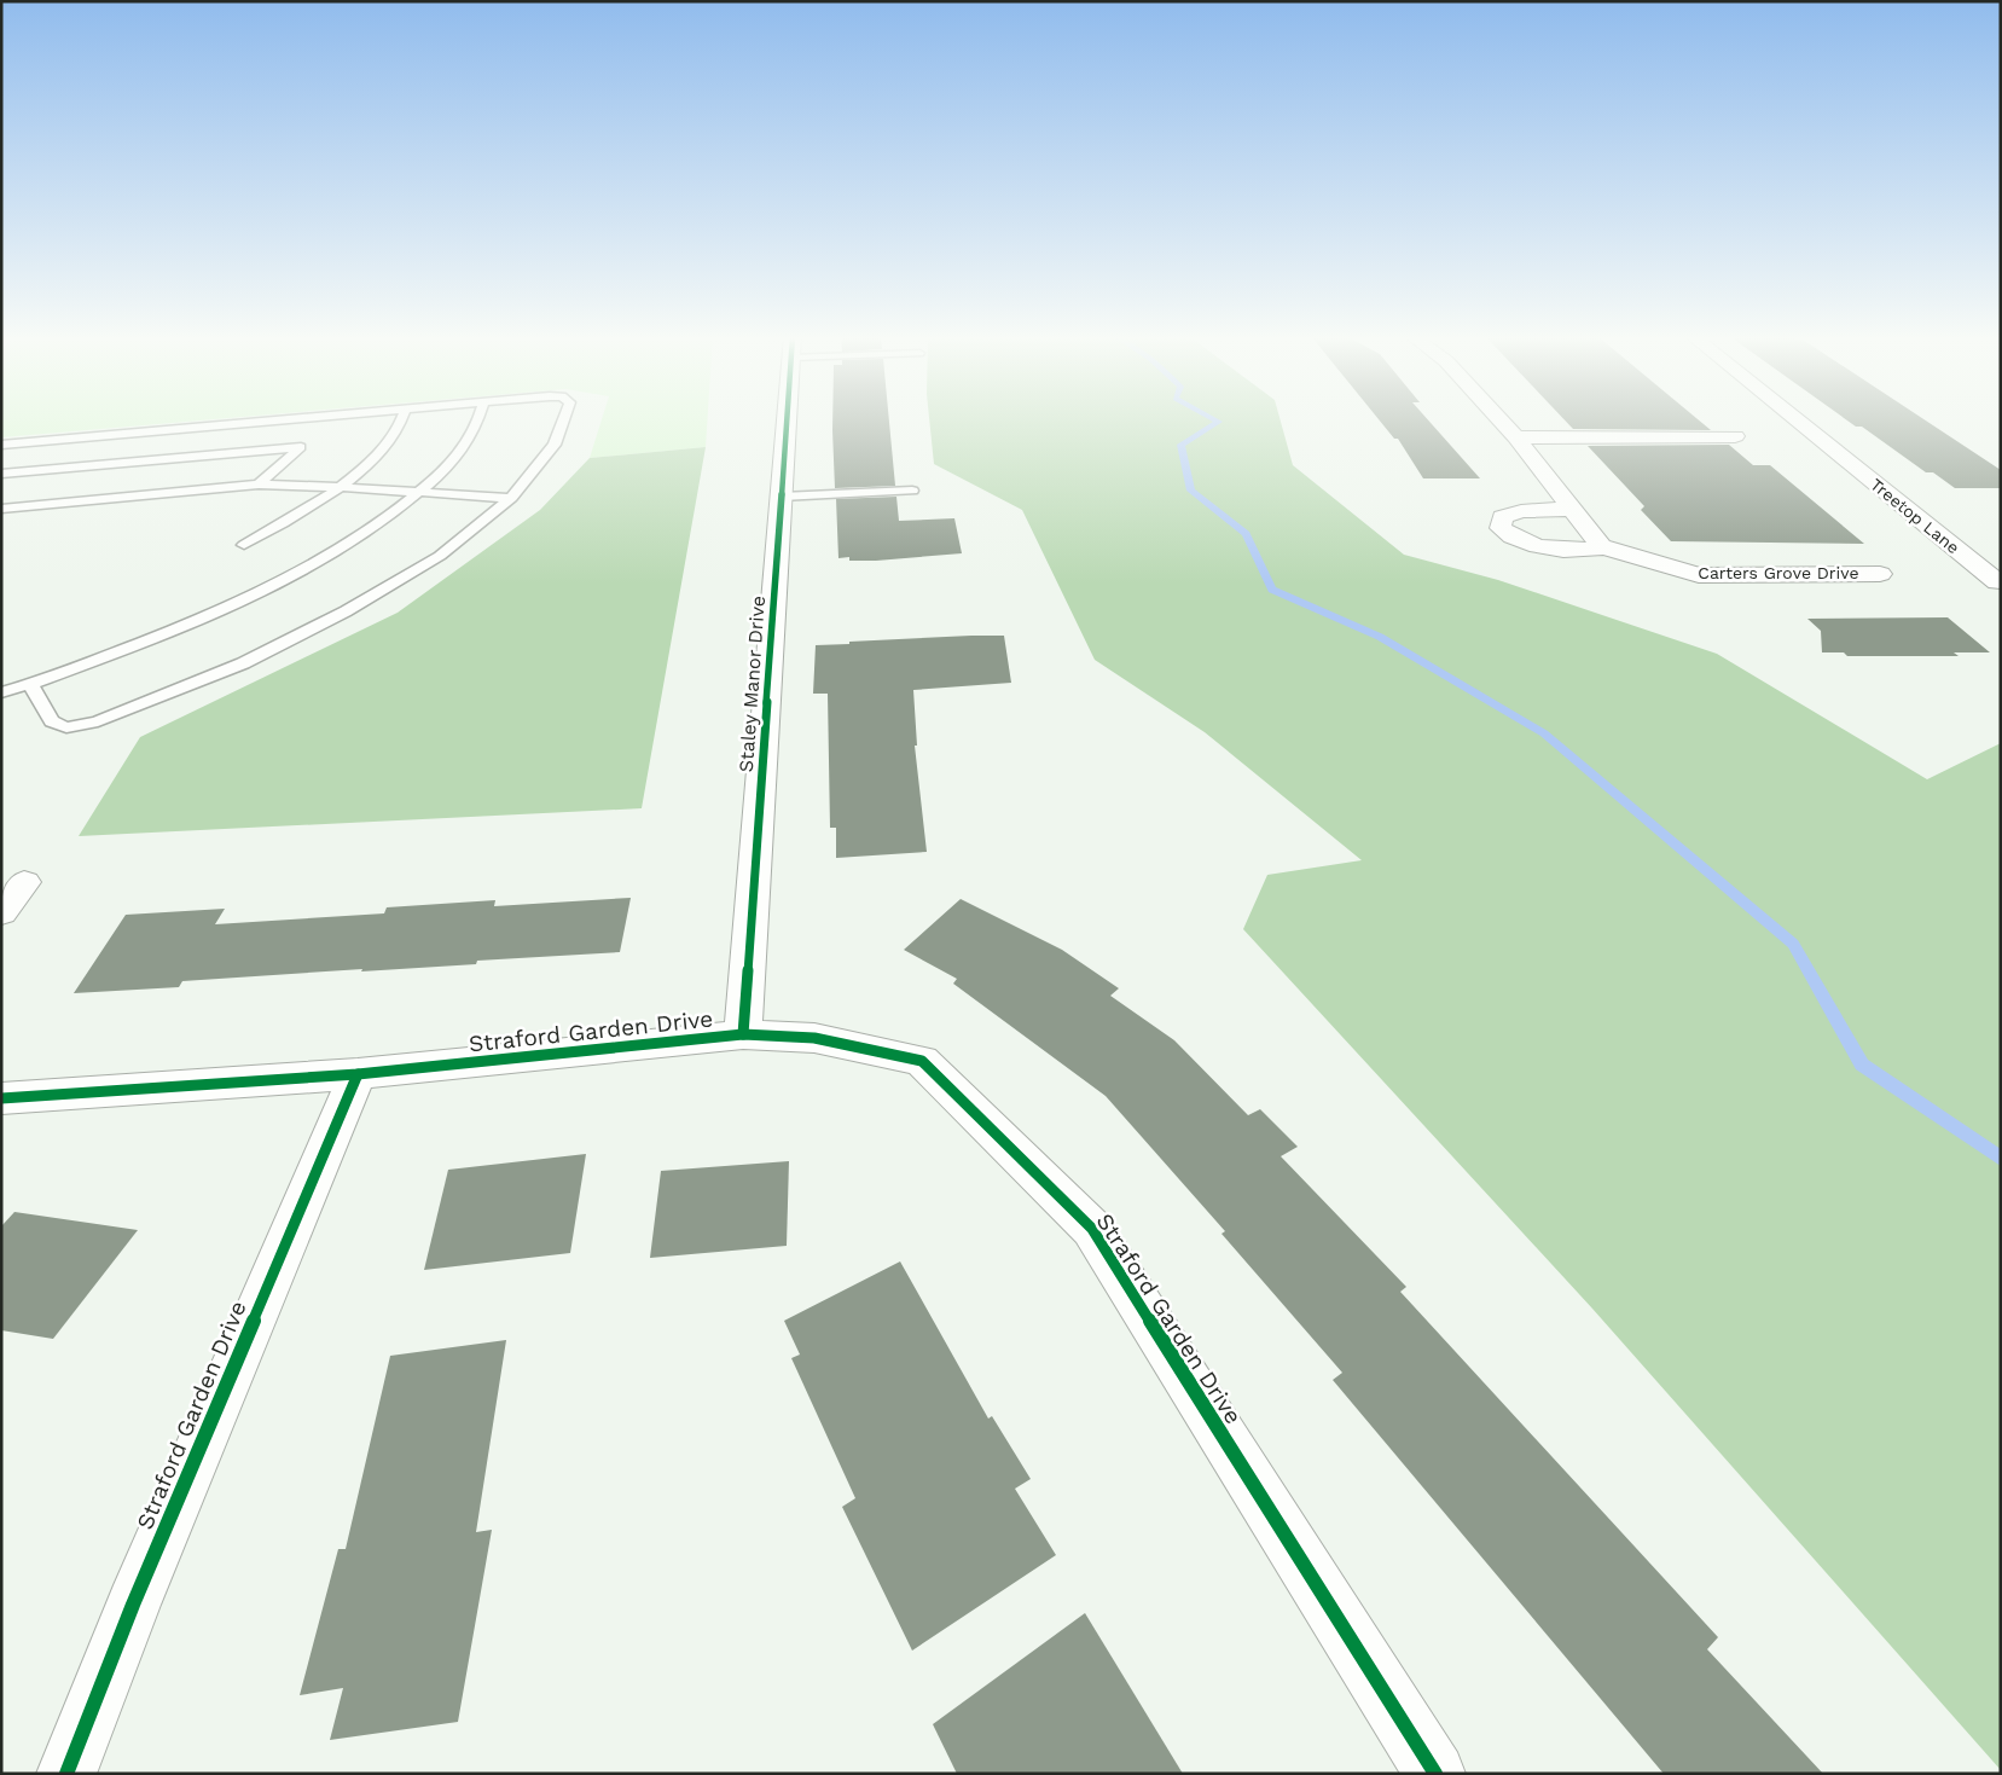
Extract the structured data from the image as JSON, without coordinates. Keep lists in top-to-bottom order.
{
  "streets": {
    "street": [
      "Treetop Lane",
      "Carters Grove Drive",
      "Staley Manor Drive",
      "Straford Garden Drive"
    ]
  },
  "crossings": [
    ["Staley Manor Drive", "Straford Garden Drive"]
  ]
}
